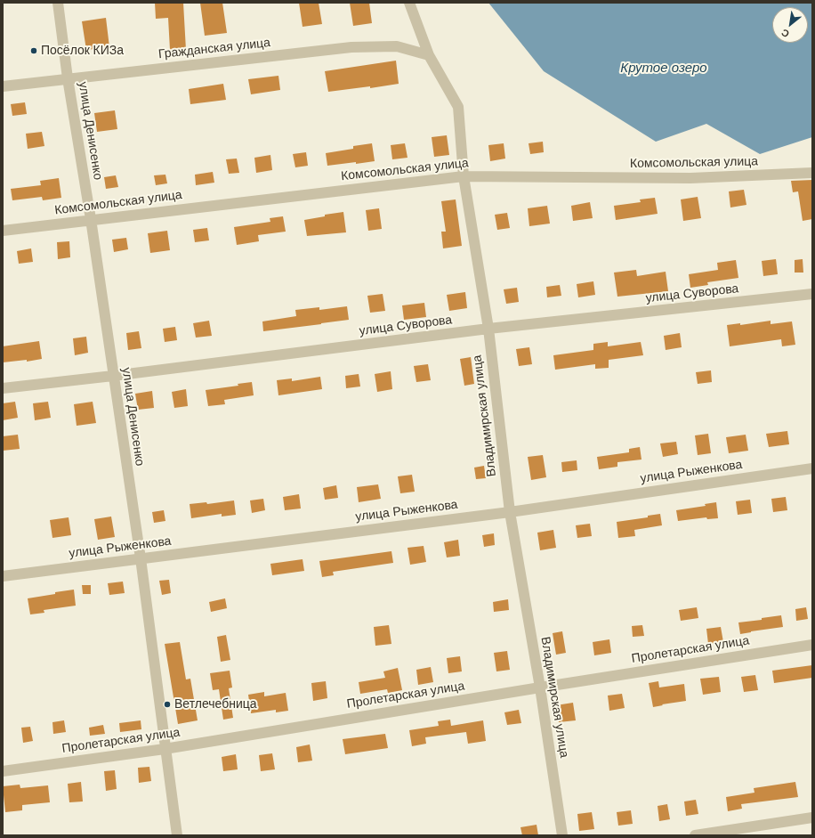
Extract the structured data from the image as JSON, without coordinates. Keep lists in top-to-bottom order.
{
  "streets": {
    "street": [
      "Гражданская улица",
      "улица Денисенко",
      "Комсомольская улица",
      "улица Суворова",
      "Владимирская улица",
      "улица Рыженкова",
      "Пролетарская улица"
    ]
  },
  "crossings": [
    ["Гражданская улица", "улица Денисенко"],
    ["Гражданская улица", "Владимирская улица"],
    ["улица Денисенко", "Комсомольская улица"],
    ["улица Денисенко", "улица Суворова"],
    ["улица Денисенко", "улица Рыженкова"],
    ["улица Денисенко", "Пролетарская улица"],
    ["Комсомольская улица", "Владимирская улица"],
    ["улица Суворова", "Владимирская улица"],
    ["Владимирская улица", "улица Рыженкова"],
    ["Владимирская улица", "Пролетарская улица"]
  ],
  "water": ["Крутое озеро"],
  "places": ["Посёлок КИЗа", "Ветлечебница"],
  "north": "bottom left"
}
